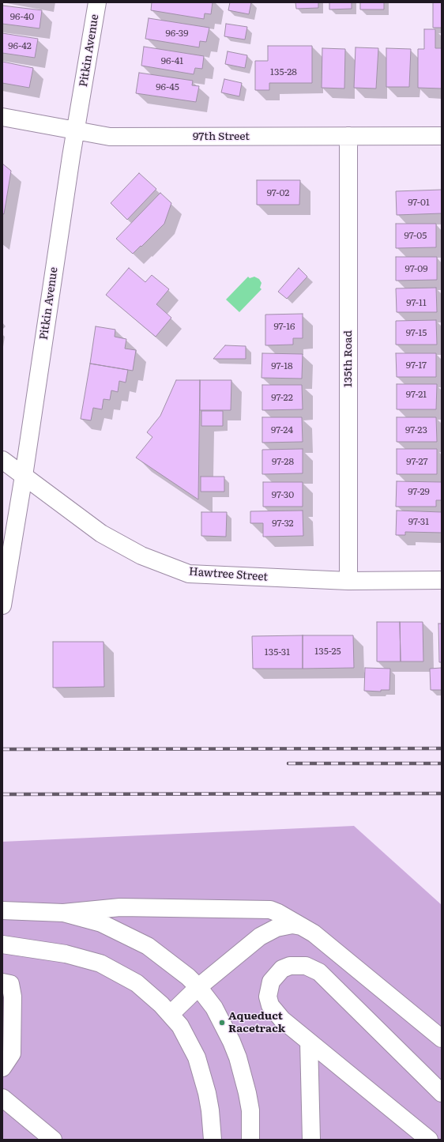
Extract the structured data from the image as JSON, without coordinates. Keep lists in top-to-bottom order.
{
  "streets": {
    "street": [
      "Pitkin Avenue",
      "97th Street",
      "135th Road",
      "Hawtree Street"
    ]
  },
  "crossings": [
    ["Pitkin Avenue", "97th Street"],
    ["Pitkin Avenue", "Hawtree Street"],
    ["97th Street", "135th Road"],
    ["135th Road", "Hawtree Street"]
  ],
  "places": ["Aqueduct Racetrack"],
  "house_numbers": [
    "96-40",
    "96-39",
    "96-42",
    "96-41",
    "135-28",
    "96-45",
    "97-02",
    "97-01",
    "97-05",
    "97-09",
    "97-11",
    "97-16",
    "97-15",
    "97-17",
    "97-18",
    "97-21",
    "97-22",
    "97-24",
    "97-23",
    "97-28",
    "97-27",
    "97-29",
    "97-30",
    "97-31",
    "97-32",
    "135-25",
    "135-31"
  ]
}
